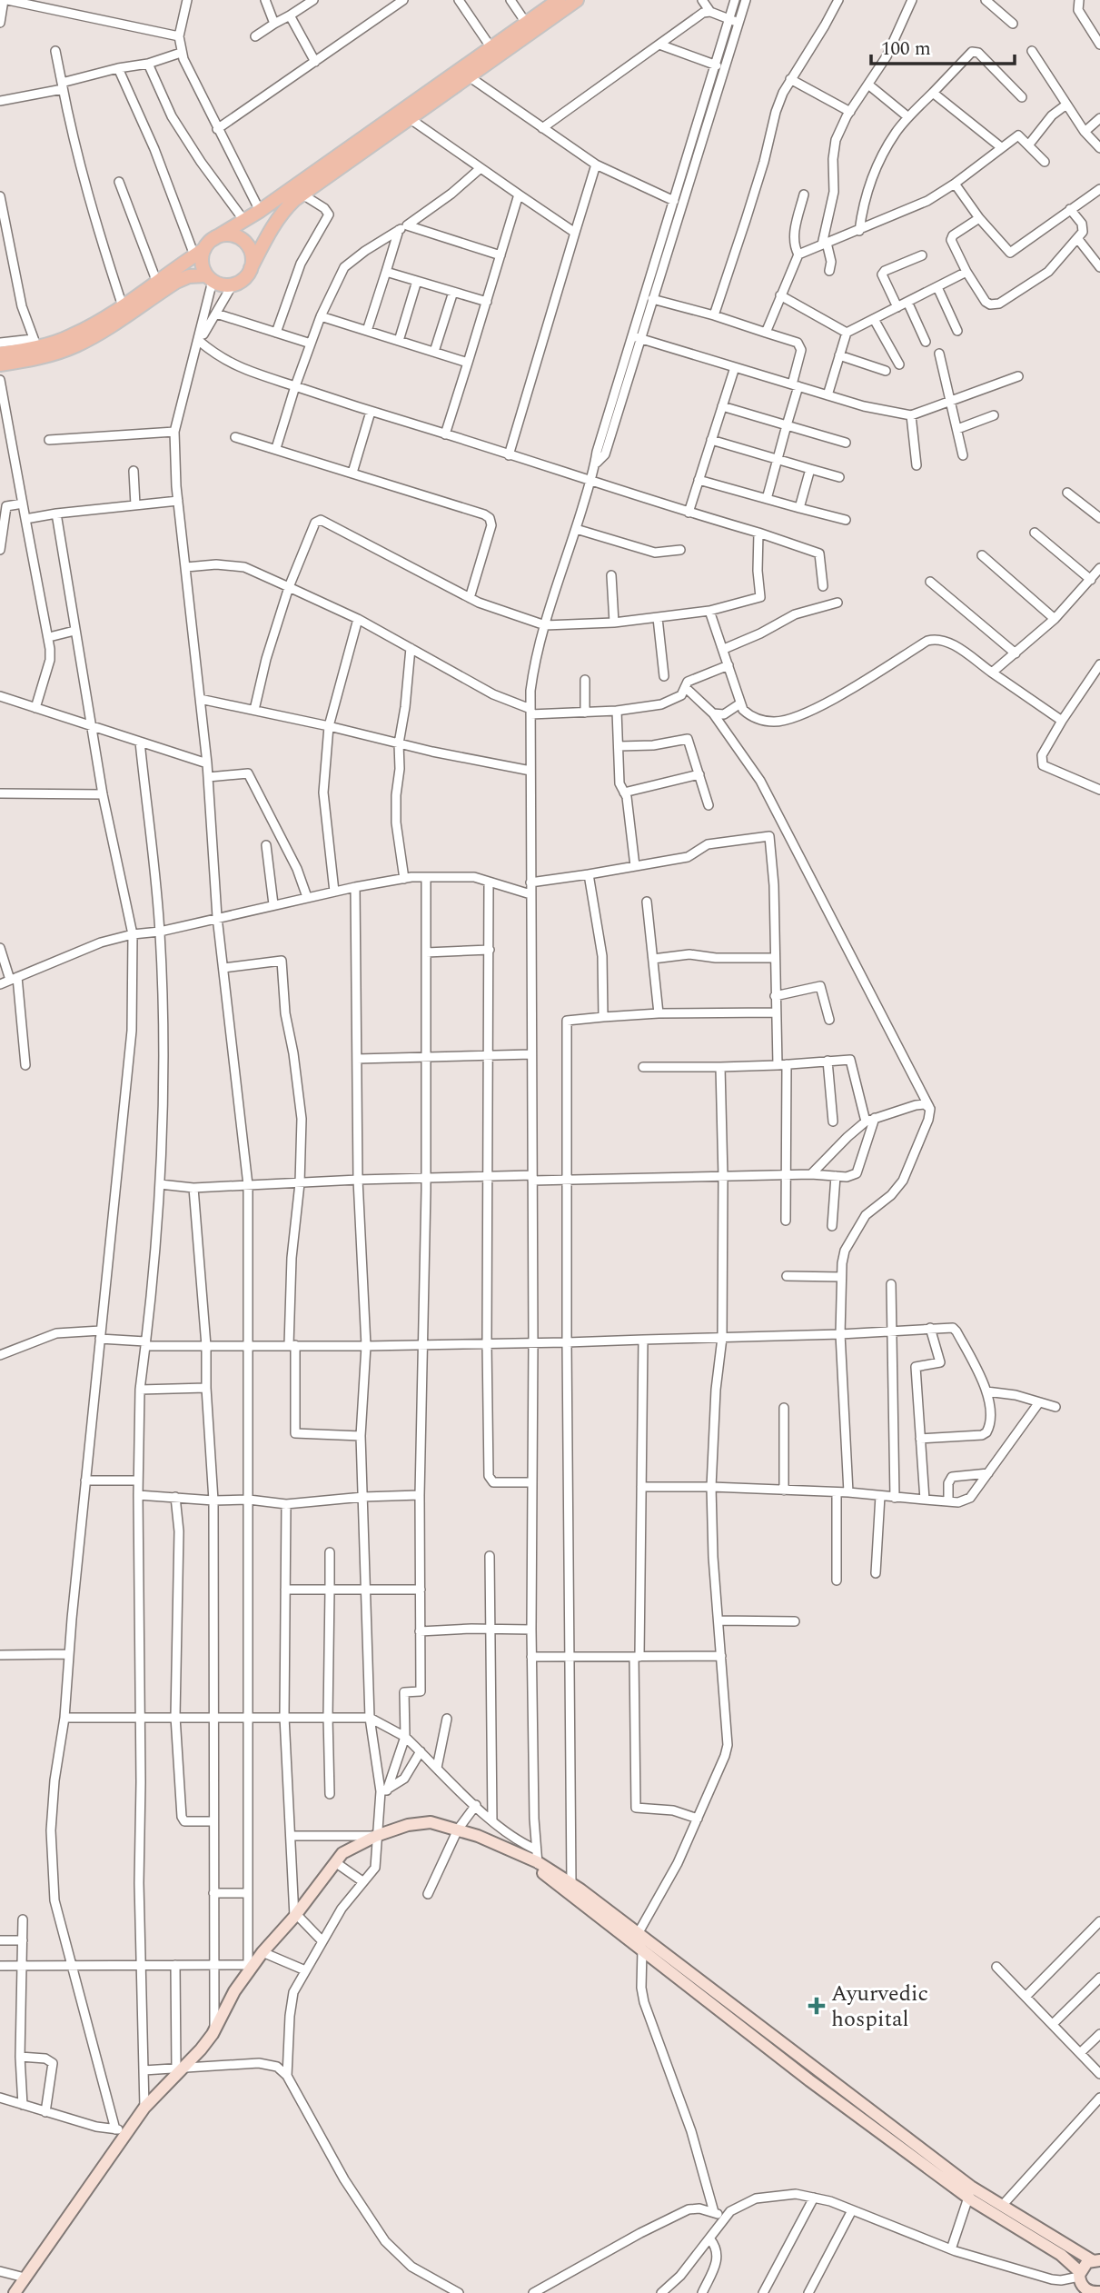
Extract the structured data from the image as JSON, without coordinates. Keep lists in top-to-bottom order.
{
  "places": {
    "health": ["Ayurvedic hospital"]
  },
  "scale_bar": "100 m"
}
